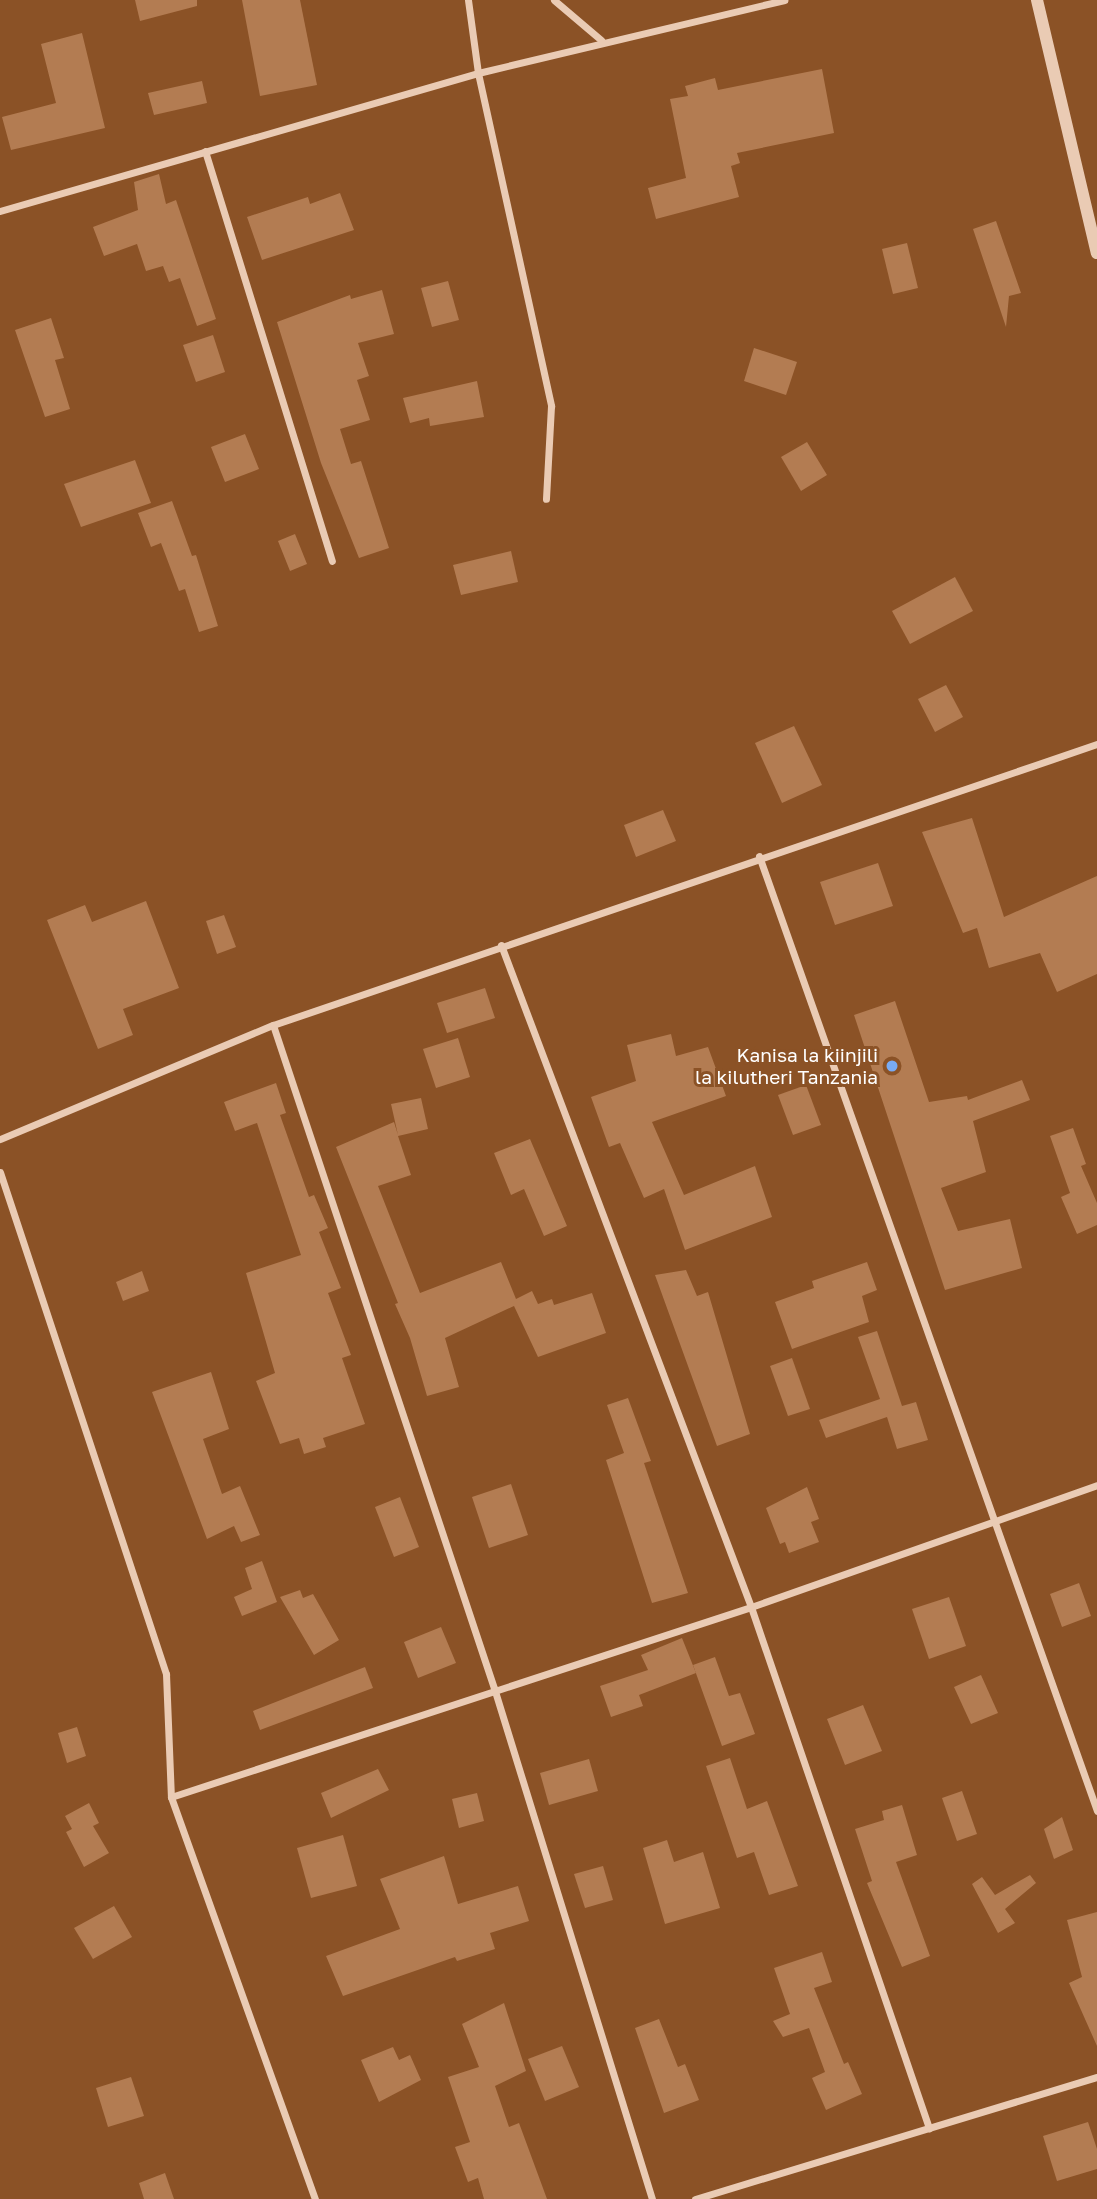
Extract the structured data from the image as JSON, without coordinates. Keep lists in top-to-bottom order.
{
  "places": ["Kanisa la kiinjili la kilutheri Tanzania"]
}
